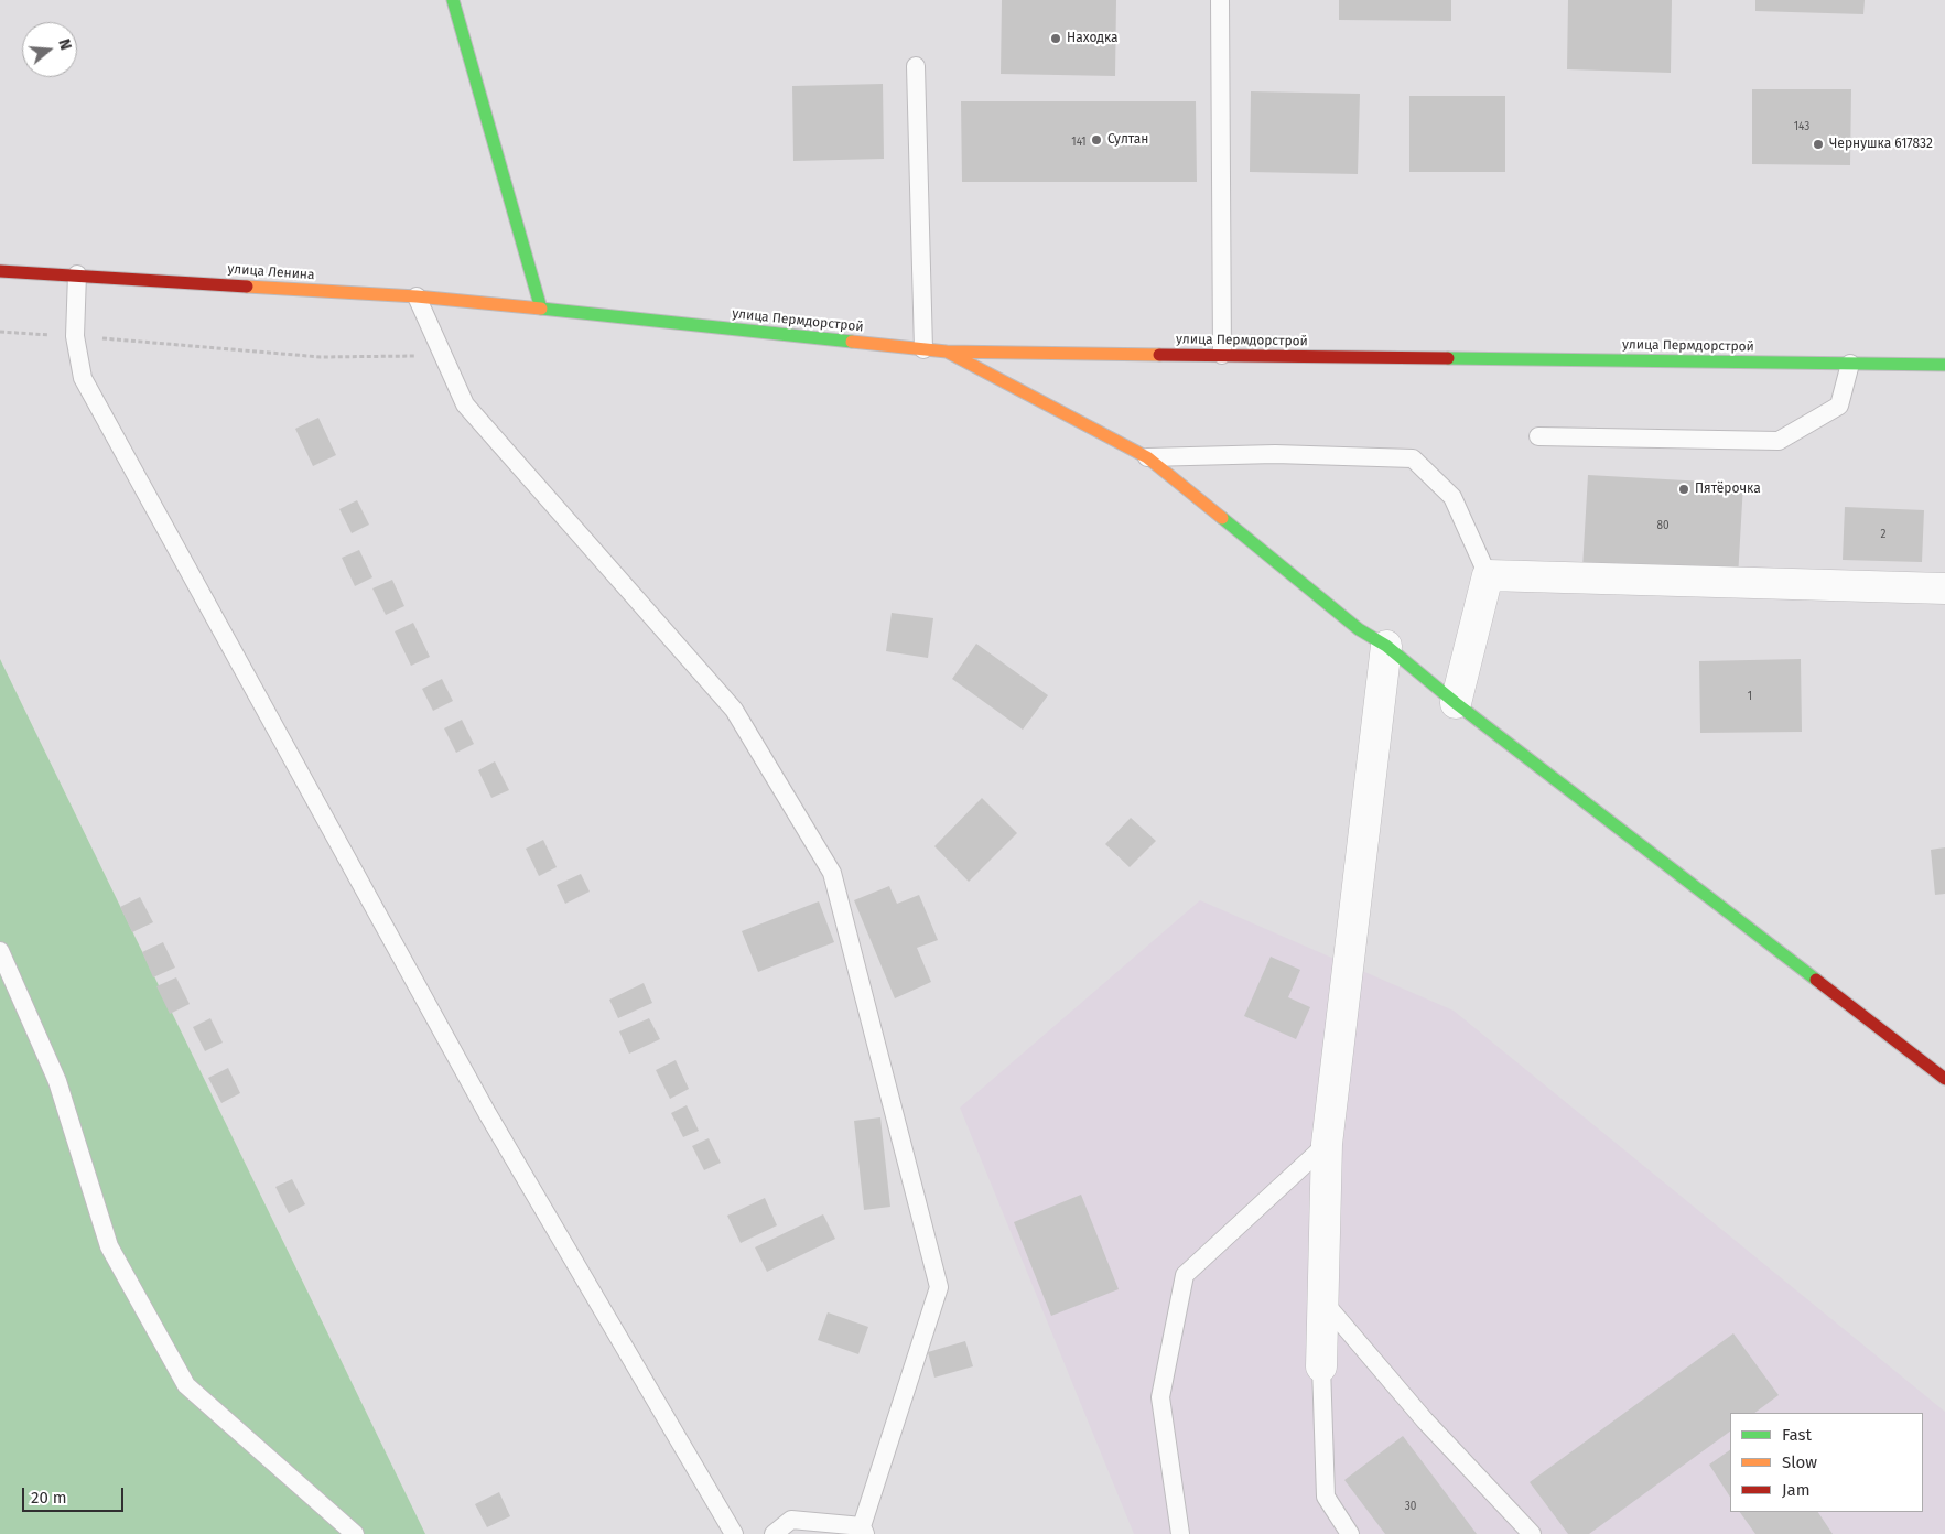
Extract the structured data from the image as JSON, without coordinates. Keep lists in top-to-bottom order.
{
  "streets": {
    "main road": ["улица Ленина", "улица Пермдорстрой"]
  },
  "crossings": [
    ["улица Ленина", "улица Пермдорстрой"]
  ],
  "places": [
    "Находка",
    "Султан",
    "Чернушка 617832",
    "Пятёрочка"
  ],
  "house_numbers": [
    "143",
    "141",
    "80",
    "2",
    "1",
    "30"
  ],
  "legend": ["Fast", "Slow", "Jam"],
  "scale_bar": "20 m",
  "north": "right"
}
